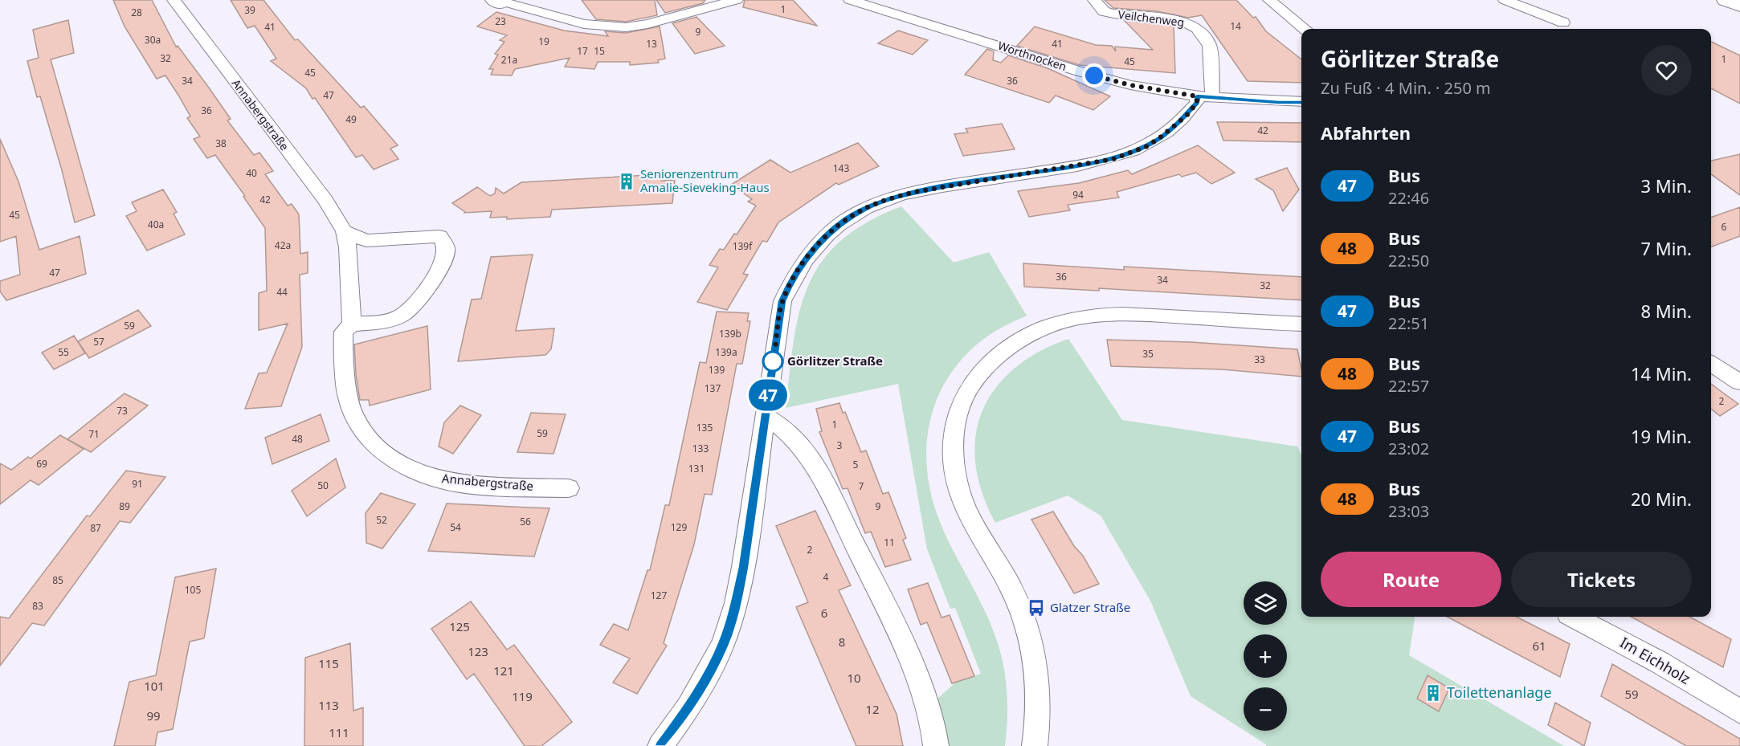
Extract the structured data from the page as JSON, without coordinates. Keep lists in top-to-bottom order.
{
  "streets": {
    "street": [
      "Veilchenweg",
      "Worthnocken",
      "Annabergstraße",
      "Im Eichholz"
    ]
  },
  "crossings": [
    ["Veilchenweg", "Worthnocken"]
  ],
  "places": {
    "building": ["Seniorenzentrum Amalie-Sieveking-Haus", "Toilettenanlage"],
    "other": ["Görlitzer Straße"],
    "bus stop": ["Glatzer Straße"]
  },
  "lines": ["bus line 47"],
  "house_numbers": [
    "1",
    "39",
    "28",
    "23",
    "14",
    "41",
    "9",
    "30a",
    "19",
    "13",
    "41",
    "17",
    "15",
    "32",
    "1",
    "21a",
    "45",
    "45",
    "34",
    "36",
    "47",
    "36",
    "49",
    "42",
    "38",
    "143",
    "40",
    "94",
    "42",
    "45",
    "40a",
    "6",
    "42a",
    "139f",
    "47",
    "36",
    "34",
    "32",
    "44",
    "59",
    "139b",
    "57",
    "55",
    "139a",
    "35",
    "33",
    "139",
    "137",
    "2",
    "73",
    "1",
    "135",
    "59",
    "71",
    "48",
    "3",
    "133",
    "69",
    "5",
    "131",
    "91",
    "50",
    "7",
    "89",
    "9",
    "52",
    "56",
    "54",
    "129",
    "87",
    "11",
    "2",
    "4",
    "85",
    "105",
    "127",
    "83",
    "6",
    "125",
    "8",
    "61",
    "123",
    "115",
    "121",
    "10",
    "101",
    "59",
    "119",
    "113",
    "12",
    "99",
    "111"
  ],
  "page": {
    "on_map": "47",
    "heading": [
      ["Görlitzer Straße", "Zu Fuß · 4 Min. · 250 m"],
      "Abfahrten"
    ],
    "list": [
      {
        "mark": "47",
        "name": "Bus",
        "note": "22:46",
        "value": "3 Min."
      },
      {
        "mark": "48",
        "name": "Bus",
        "note": "22:50",
        "value": "7 Min."
      },
      {
        "mark": "47",
        "name": "Bus",
        "note": "22:51",
        "value": "8 Min."
      },
      {
        "mark": "48",
        "name": "Bus",
        "note": "22:57",
        "value": "14 Min."
      },
      {
        "mark": "47",
        "name": "Bus",
        "note": "23:02",
        "value": "19 Min."
      },
      {
        "mark": "48",
        "name": "Bus",
        "note": "23:03",
        "value": "20 Min."
      }
    ],
    "buttons": ["Route", "Tickets"],
    "map_buttons": ["+", "−"]
  }
}
